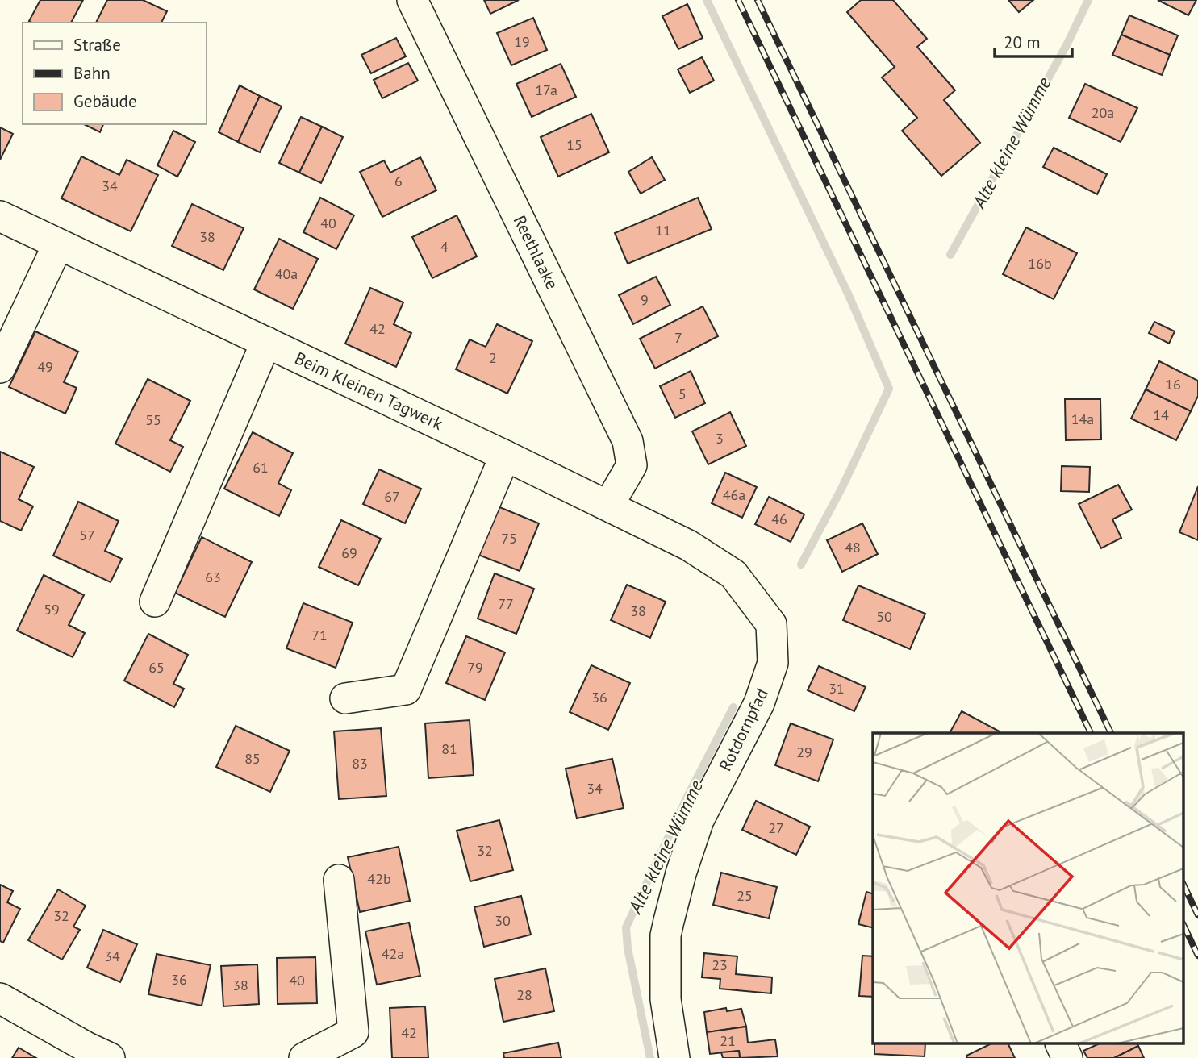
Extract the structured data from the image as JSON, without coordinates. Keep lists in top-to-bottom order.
{
  "streets": {
    "street": ["Reethlaake", "Beim Kleinen Tagwerk", "Rotdornpfad"]
  },
  "crossings": [
    ["Reethlaake", "Beim Kleinen Tagwerk"],
    ["Beim Kleinen Tagwerk", "Rotdornpfad"]
  ],
  "water": ["Alte kleine Wümme"],
  "house_numbers": [
    "19",
    "17a",
    "20a",
    "15",
    "6",
    "34",
    "40",
    "11",
    "38",
    "4",
    "16b",
    "40a",
    "9",
    "42",
    "7",
    "2",
    "49",
    "16",
    "5",
    "14",
    "14a",
    "55",
    "3",
    "61",
    "46a",
    "67",
    "46",
    "57",
    "75",
    "48",
    "69",
    "63",
    "77",
    "59",
    "38",
    "50",
    "71",
    "65",
    "79",
    "31",
    "36",
    "81",
    "29",
    "85",
    "83",
    "34",
    "27",
    "32",
    "42b",
    "25",
    "32",
    "30",
    "42a",
    "34",
    "23",
    "36",
    "40",
    "38",
    "28",
    "42",
    "21"
  ],
  "legend": ["Straße", "Bahn", "Gebäude"],
  "scale_bar": "20 m"
}
